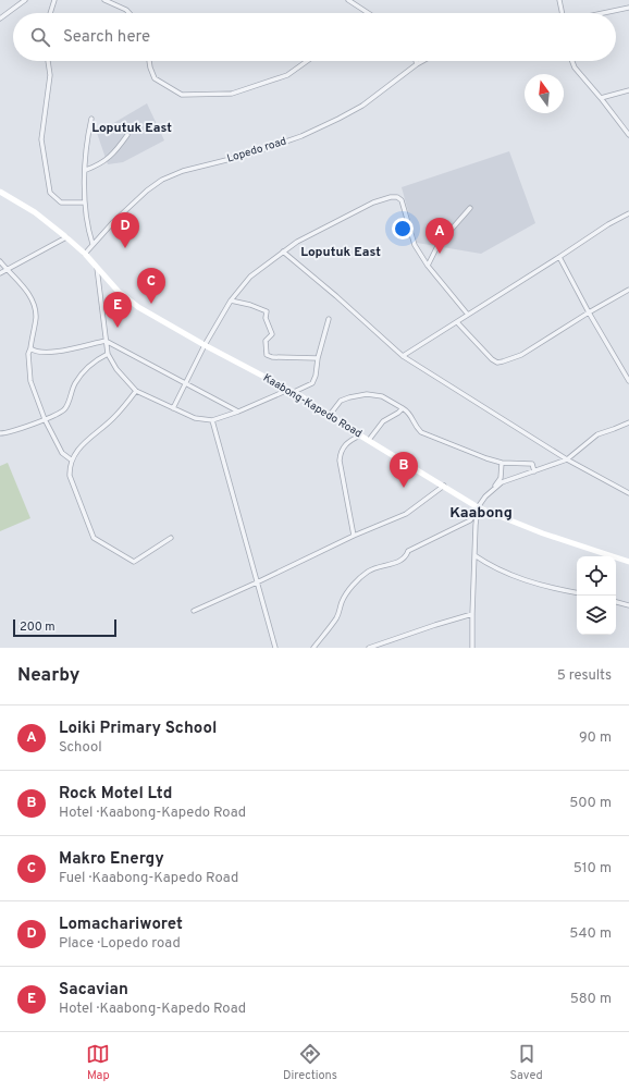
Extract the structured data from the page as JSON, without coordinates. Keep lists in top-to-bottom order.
{
  "streets": {
    "main road": ["Kaabong-Kapedo Road"],
    "street": ["Lopedo road"]
  },
  "crossings": [
    ["Lopedo road", "Kaabong-Kapedo Road"]
  ],
  "districts": ["Loputuk East", "Loputuk East", "Kaabong"],
  "scale_bar": "200 m",
  "north": "top",
  "page": {
    "search": "Search here",
    "pins": [
      "D",
      "A",
      "C",
      "E",
      "B"
    ],
    "scale": "200 m",
    "heading": ["Nearby", "5 results"],
    "list": [
      {
        "mark": "A",
        "name": "Loiki Primary School",
        "note": "School",
        "value": "90 m"
      },
      {
        "mark": "B",
        "name": "Rock Motel Ltd",
        "note": "Hotel · Kaabong-Kapedo Road",
        "value": "500 m"
      },
      {
        "mark": "C",
        "name": "Makro Energy",
        "note": "Fuel · Kaabong-Kapedo Road",
        "value": "510 m"
      },
      {
        "mark": "D",
        "name": "Lomachariworet",
        "note": "Place · Lopedo road",
        "value": "540 m"
      },
      {
        "mark": "E",
        "name": "Sacavian",
        "note": "Hotel · Kaabong-Kapedo Road",
        "value": "580 m"
      }
    ],
    "nav": ["Map", "Directions", "Saved"]
  }
}
